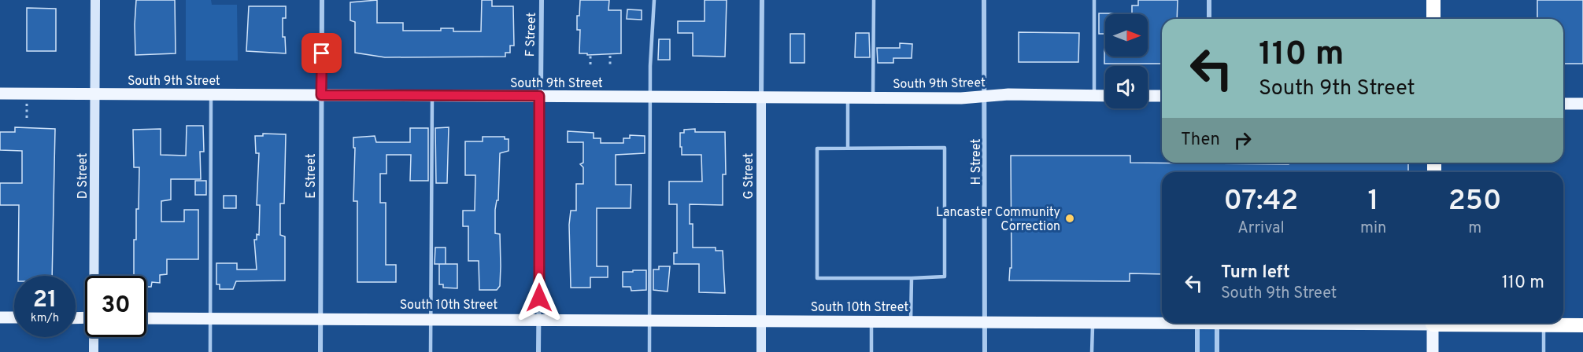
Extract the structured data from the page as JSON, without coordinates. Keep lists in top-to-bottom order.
{
  "streets": {
    "highway": ["South 10th Street"],
    "main road": ["South 9th Street"],
    "street": [
      "F Street",
      "H Street",
      "D Street",
      "E Street",
      "G Street"
    ]
  },
  "crossings": [
    ["F Street", "South 9th Street"],
    ["F Street", "South 10th Street"],
    ["South 9th Street", "H Street"],
    ["South 9th Street", "D Street"],
    ["South 9th Street", "E Street"],
    ["South 9th Street", "G Street"],
    ["H Street", "South 10th Street"],
    ["E Street", "South 10th Street"],
    ["G Street", "South 10th Street"]
  ],
  "places": ["Lancaster Community Correction"],
  "north": "right",
  "page": {
    "turn": ["110 m", "South 9th Street"],
    "then": "Then",
    "eta": [
      "07:42",
      "Arrival",
      "1",
      "min",
      "250",
      "m"
    ],
    "list": [
      {
        "name": "Turn left",
        "note": "South 9th Street",
        "value": "110 m"
      }
    ],
    "speed": "21 km/h",
    "limit": "30"
  }
}
